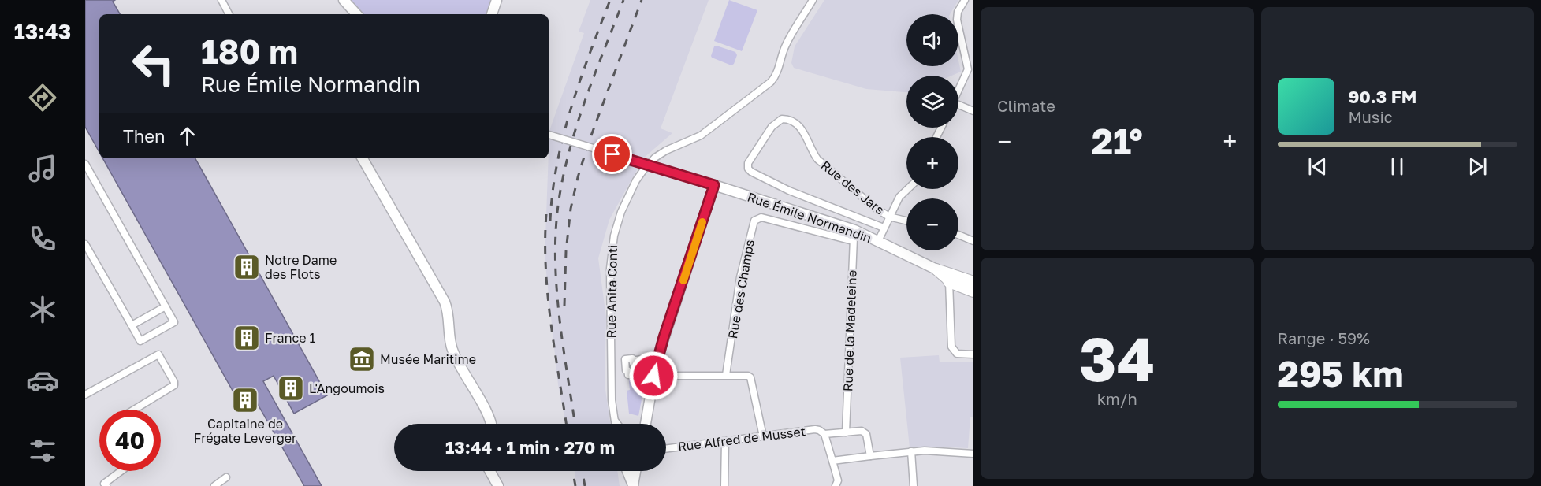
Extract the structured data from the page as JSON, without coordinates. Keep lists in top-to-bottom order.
{
  "streets": {
    "main road": ["Rue Émile Normandin"],
    "street": [
      "Rue des Jars",
      "Rue des Champs",
      "Rue Anita Conti",
      "Rue de la Madeleine",
      "Rue Alfred de Musset"
    ]
  },
  "crossings": [
    ["Rue des Jars", "Rue Émile Normandin"],
    ["Rue Émile Normandin", "Rue de la Madeleine"],
    ["Rue des Champs", "Rue de la Madeleine"],
    ["Rue de la Madeleine", "Rue Alfred de Musset"]
  ],
  "places": {
    "building": [
      "Notre Dame des Flots",
      "France 1",
      "L'Angoumois",
      "Capitaine de Frégate Leverger"
    ],
    "museum": ["Musée Maritime"]
  },
  "page": {
    "tabs": "13:43",
    "tile": [
      "Climate",
      ["34", "km/h"],
      ["Range · 59%", "295 km"]
    ],
    "map_buttons": ["+", "−"],
    "turn": ["180 m", "Rue Émile Normandin"],
    "song": ["90.3 FM", "Music"],
    "then": "Then",
    "heat": ["−", "21°", "+"],
    "limit": "40",
    "trip": "13:44 · 1 min · 270 m"
  }
}
